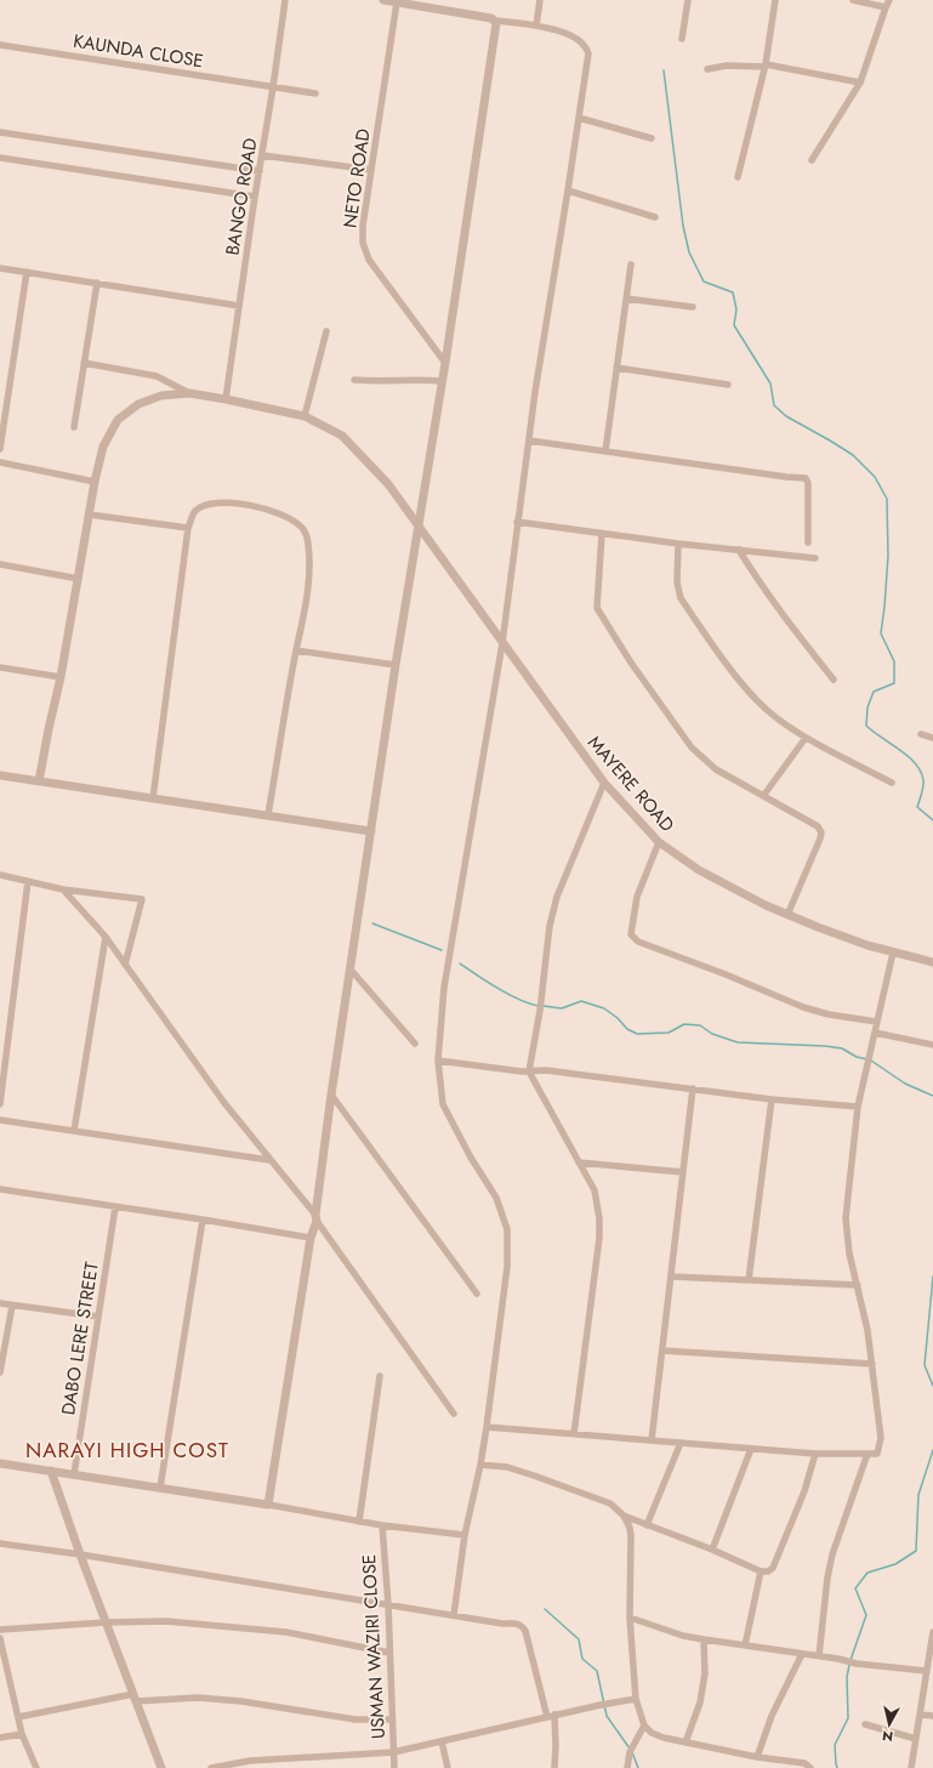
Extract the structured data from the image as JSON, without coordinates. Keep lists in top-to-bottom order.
{
  "streets": {
    "street": [
      "KAUNDA CLOSE",
      "NETO ROAD",
      "BANGO ROAD",
      "MAYERE ROAD",
      "DABO LERE STREET",
      "USMAN WAZIRI CLOSE"
    ]
  },
  "crossings": [
    ["KAUNDA CLOSE", "BANGO ROAD"],
    ["BANGO ROAD", "MAYERE ROAD"]
  ],
  "districts": ["NARAYI HIGH COST"],
  "north": "bottom"
}
